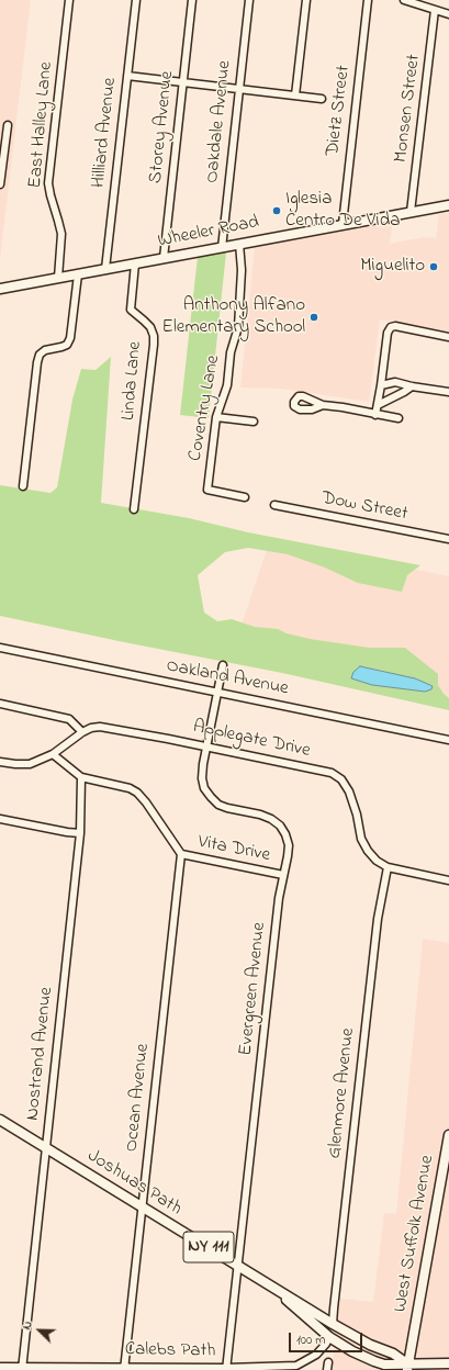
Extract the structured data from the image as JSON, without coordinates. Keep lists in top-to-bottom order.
{
  "streets": {
    "main road": [
      "Wheeler Road",
      "Joshuas Path",
      "West Suffolk Avenue",
      "NY 111"
    ],
    "street": [
      "Monsen Street",
      "Dietz Street",
      "Oakdale Avenue",
      "East Halley Lane",
      "Storey Avenue",
      "Hilliard Avenue",
      "Linda Lane",
      "Coventry Lane",
      "Dow Street",
      "Oakland Avenue",
      "Applegate Drive",
      "Vita Drive",
      "Evergreen Avenue",
      "Nostrand Avenue",
      "Glenmore Avenue",
      "Ocean Avenue",
      "Calebs Path"
    ]
  },
  "crossings": [
    ["Monsen Street", "Wheeler Road"],
    ["Dietz Street", "Wheeler Road"],
    ["Oakdale Avenue", "Wheeler Road"],
    ["East Halley Lane", "Wheeler Road"],
    ["Storey Avenue", "Wheeler Road"],
    ["Hilliard Avenue", "Wheeler Road"],
    ["Wheeler Road", "Linda Lane"],
    ["Wheeler Road", "Coventry Lane"],
    ["Oakland Avenue", "Evergreen Avenue"],
    ["Applegate Drive", "Evergreen Avenue"],
    ["Applegate Drive", "Glenmore Avenue"],
    ["Vita Drive", "Evergreen Avenue"],
    ["Vita Drive", "Nostrand Avenue"],
    ["Vita Drive", "Ocean Avenue"],
    ["Evergreen Avenue", "Joshuas Path"],
    ["Evergreen Avenue", "Calebs Path"],
    ["Nostrand Avenue", "Joshuas Path"],
    ["Nostrand Avenue", "Calebs Path"],
    ["Glenmore Avenue", "Joshuas Path"],
    ["Ocean Avenue", "Joshuas Path"],
    ["Ocean Avenue", "Calebs Path"],
    ["Joshuas Path", "West Suffolk Avenue"],
    ["Joshuas Path", "NY 111"],
    ["Joshuas Path", "Calebs Path"],
    ["West Suffolk Avenue", "NY 111"]
  ],
  "places": ["Iglesia Centro De Vida", "Miguelito", "Anthony Alfano Elementary School"],
  "scale_bar": "100 m",
  "north": "top left"
}
